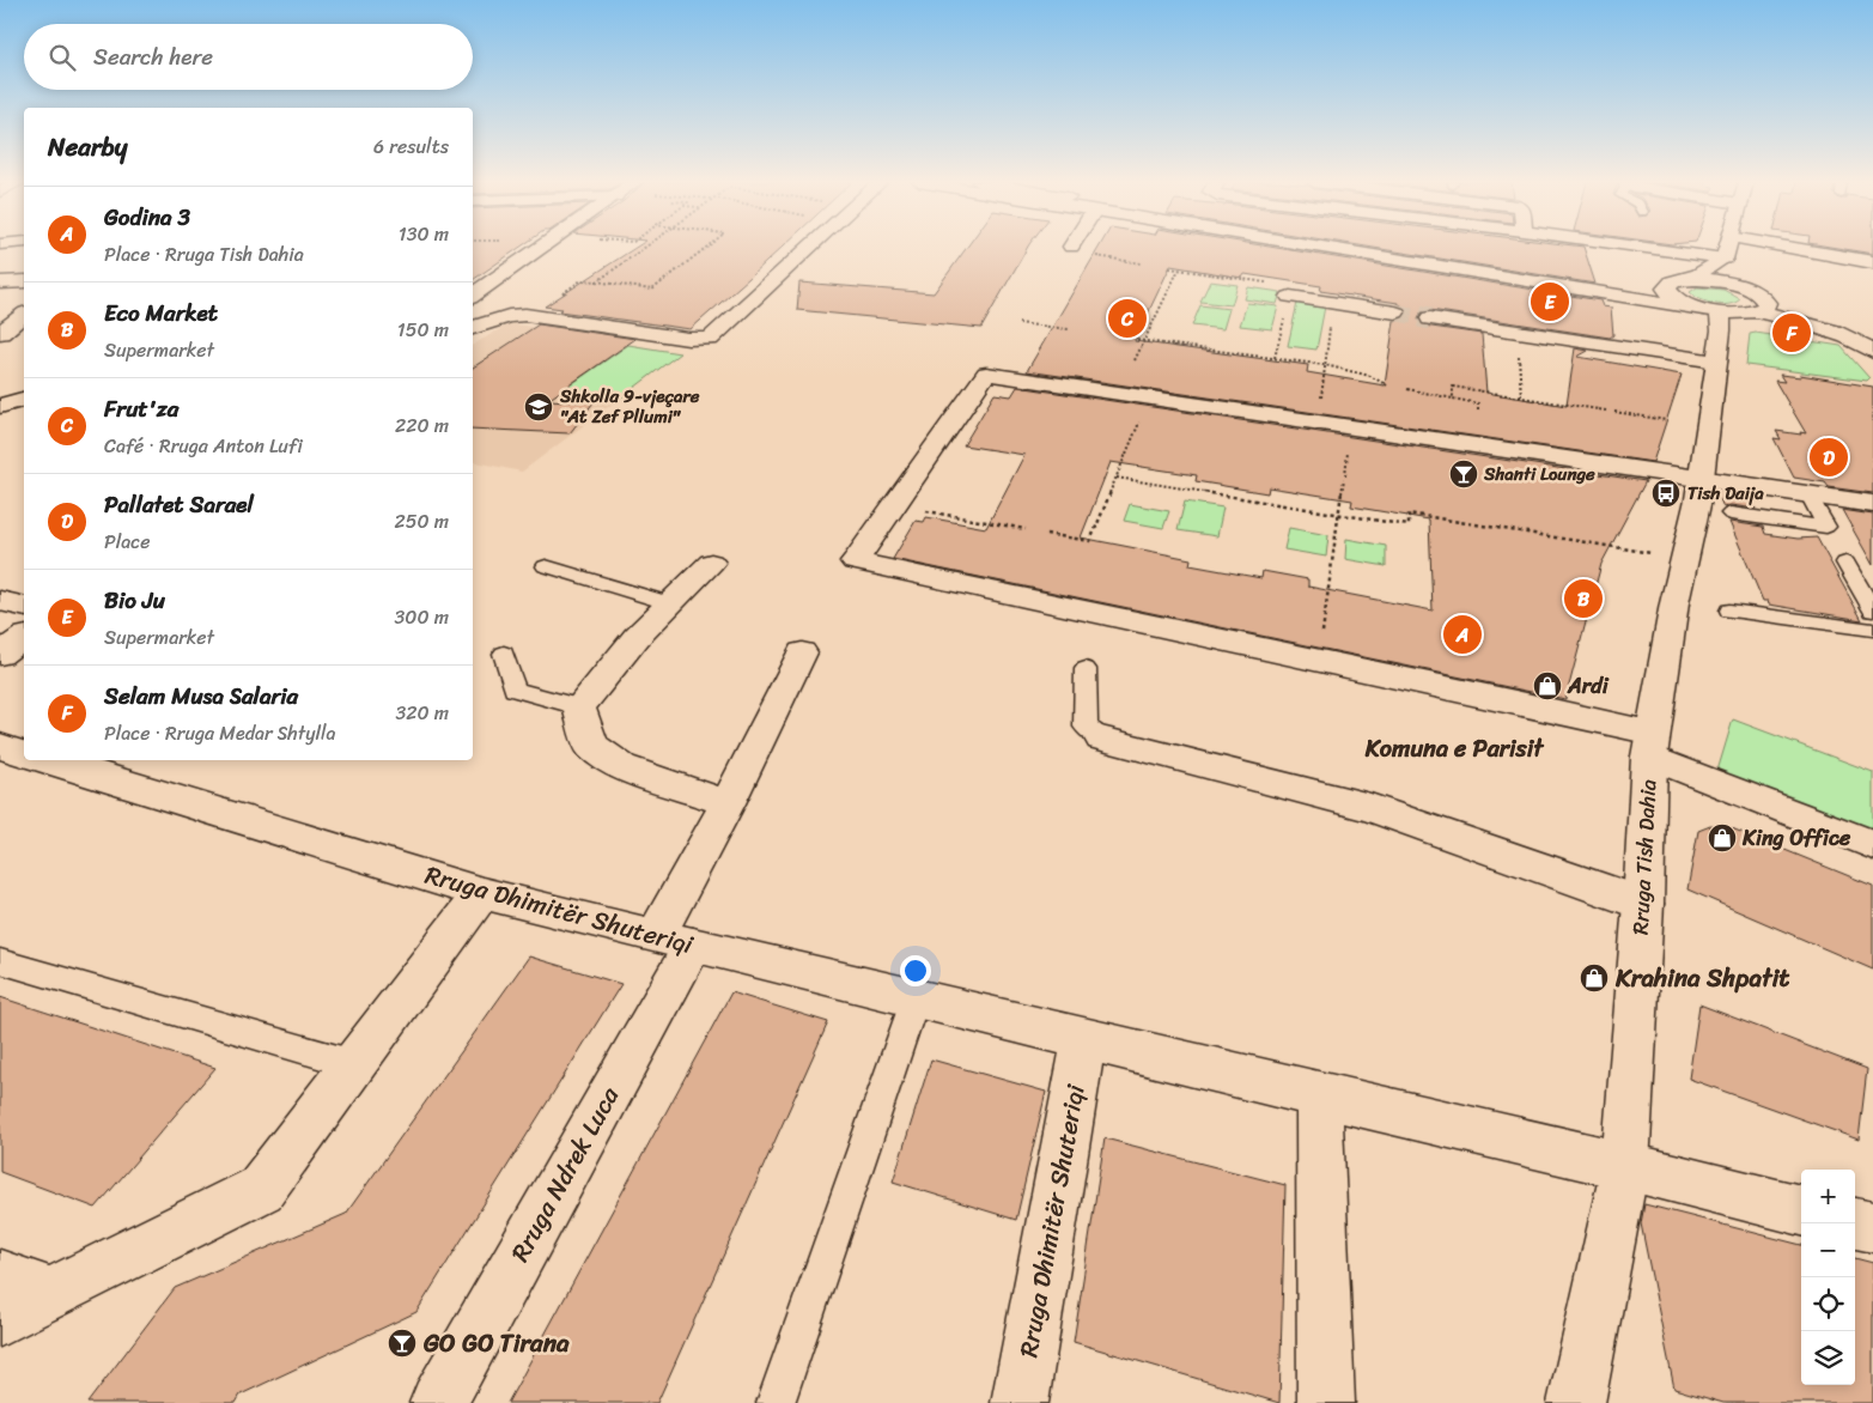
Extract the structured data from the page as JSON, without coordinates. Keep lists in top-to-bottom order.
{
  "streets": {
    "street": ["Rruga Tish Dahia", "Rruga Dhimitër Shuteriqi", "Rruga Ndrek Luca"]
  },
  "crossings": [
    ["Rruga Tish Dahia", "Rruga Dhimitër Shuteriqi"],
    ["Rruga Dhimitër Shuteriqi", "Rruga Ndrek Luca"]
  ],
  "districts": ["Komuna e Parisit"],
  "places": {
    "school or university": ["Shkolla 9-vjeçare \"At Zef Pllumi\""],
    "bar": ["Shanti Lounge", "GO GO Tirana"],
    "bus stop": ["Tish Daija"],
    "shop": ["Ardi", "King Office", "Krahina Shpatit"]
  },
  "page": {
    "search": "Search here",
    "heading": ["Nearby", "6 results"],
    "list": [
      {
        "mark": "A",
        "name": "Godina 3",
        "note": "Place · Rruga Tish Dahia",
        "value": "130 m"
      },
      {
        "mark": "B",
        "name": "Eco Market",
        "note": "Supermarket",
        "value": "150 m"
      },
      {
        "mark": "C",
        "name": "Frut'za",
        "note": "Café · Rruga Anton Lufi",
        "value": "220 m"
      },
      {
        "mark": "D",
        "name": "Pallatet Sarael",
        "note": "Place",
        "value": "250 m"
      },
      {
        "mark": "E",
        "name": "Bio Ju",
        "note": "Supermarket",
        "value": "300 m"
      },
      {
        "mark": "F",
        "name": "Selam Musa Salaria",
        "note": "Place · Rruga Medar Shtylla",
        "value": "320 m"
      }
    ],
    "pins": [
      "E",
      "C",
      "F",
      "D",
      "B",
      "A"
    ],
    "map_buttons": ["+", "−"]
  }
}
